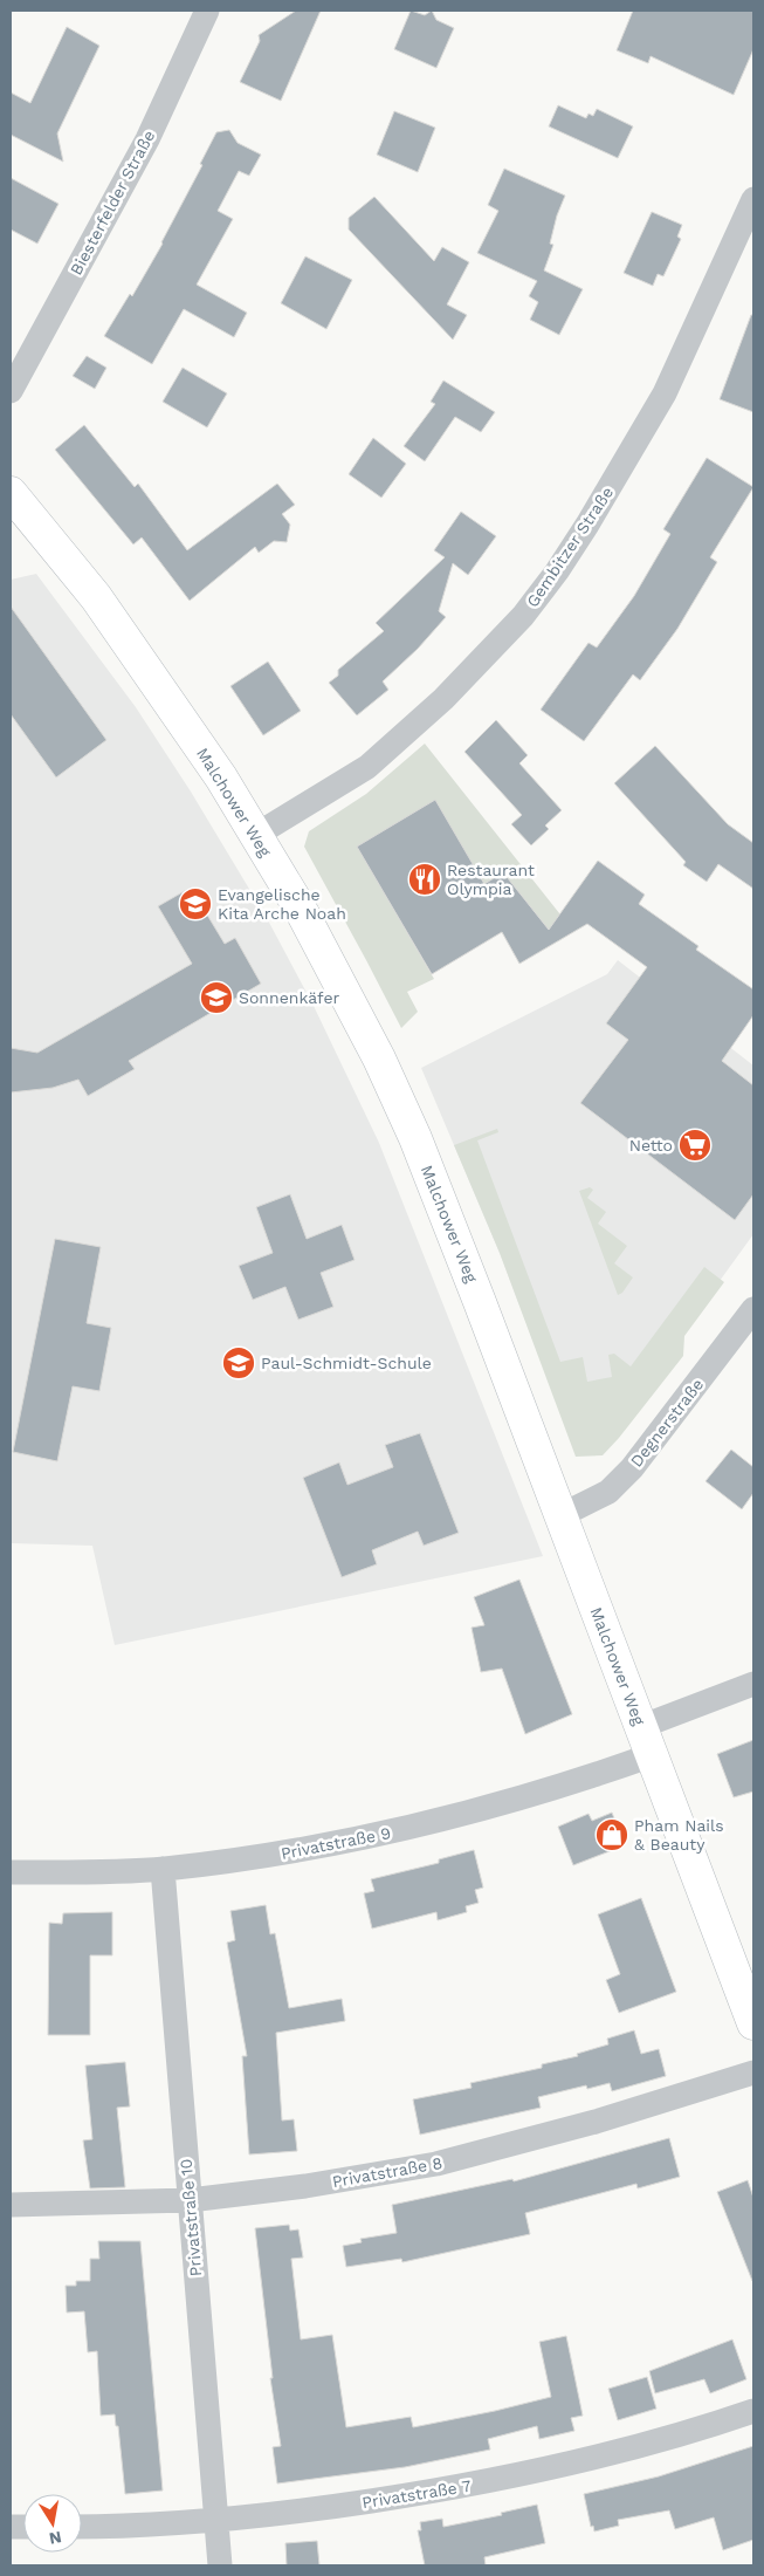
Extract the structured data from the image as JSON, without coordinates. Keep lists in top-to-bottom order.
{
  "streets": {
    "street": [
      "Biesterfelder Straße",
      "Gembitzer Straße",
      "Malchower Weg",
      "Degnerstraße",
      "Privatstraße 9",
      "Privatstraße 8",
      "Privatstraße 10",
      "Privatstraße 7"
    ]
  },
  "crossings": [
    ["Gembitzer Straße", "Malchower Weg"],
    ["Malchower Weg", "Degnerstraße"],
    ["Malchower Weg", "Privatstraße 9"],
    ["Privatstraße 9", "Privatstraße 10"],
    ["Privatstraße 8", "Privatstraße 10"],
    ["Privatstraße 10", "Privatstraße 7"]
  ],
  "places": {
    "restaurant": ["Restaurant Olympia"],
    "school or university": ["Evangelische Kita Arche Noah", "Sonnenkäfer", "Paul-Schmidt-Schule"],
    "supermarket": ["Netto"],
    "shop": ["Pham Nails & Beauty"]
  },
  "north": "bottom"
}
